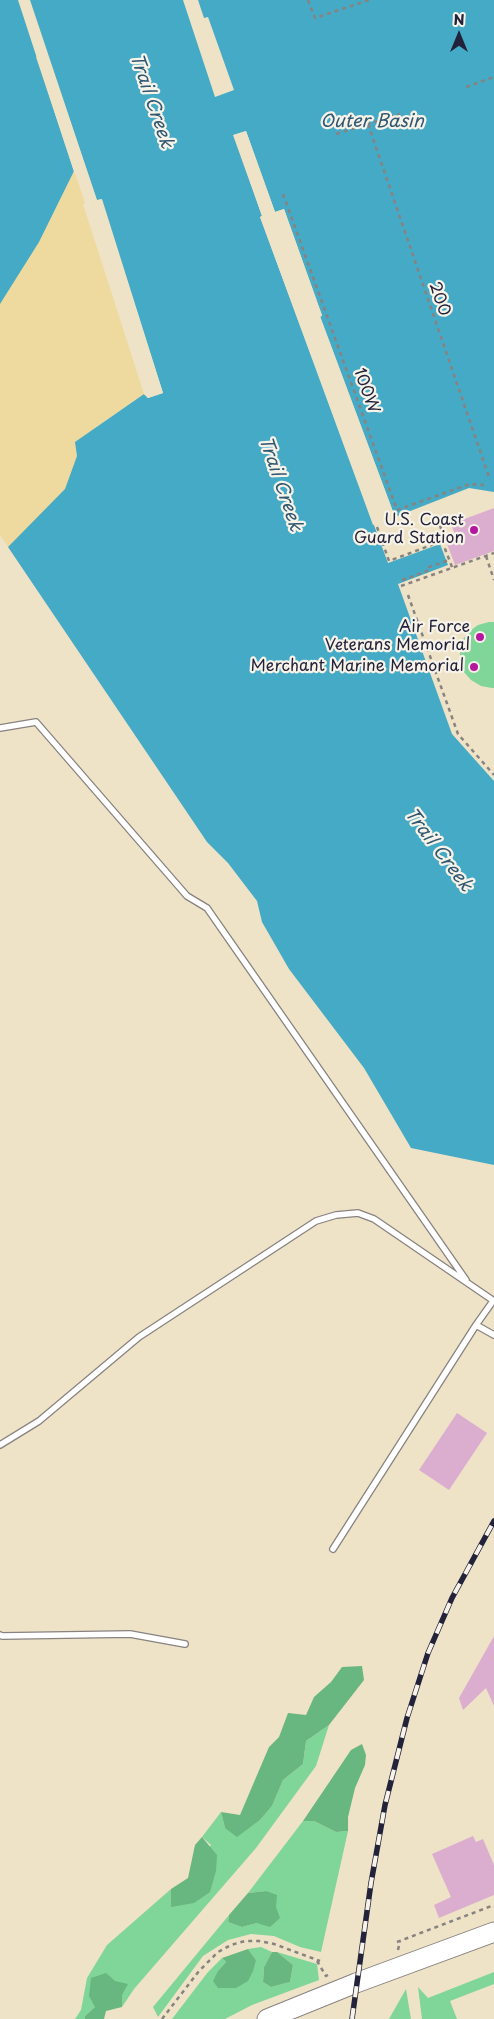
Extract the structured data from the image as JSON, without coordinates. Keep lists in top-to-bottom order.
{
  "streets": {
    "path": ["200", "100W"]
  },
  "water": ["Trail Creek", "Outer Basin"],
  "places": ["U.S. Coast Guard Station", "Air Force Veterans Memorial", "Merchant Marine Memorial"],
  "north": "top"
}
